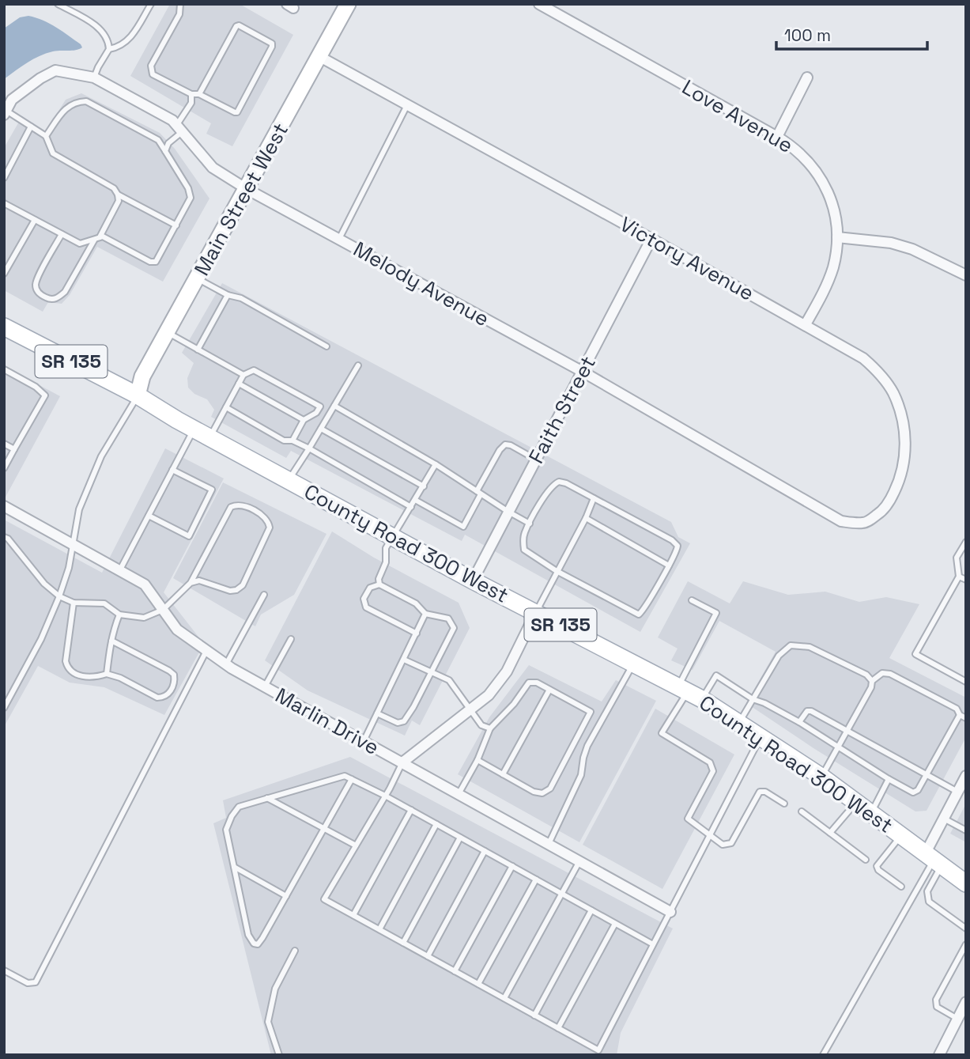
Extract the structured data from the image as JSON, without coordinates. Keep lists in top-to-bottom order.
{
  "streets": {
    "main road": ["Main Street West", "SR 135", "County Road 300 West"],
    "street": [
      "Love Avenue",
      "Victory Avenue",
      "Melody Avenue",
      "Faith Street",
      "Marlin Drive"
    ]
  },
  "crossings": [
    ["Love Avenue", "Victory Avenue"],
    ["Main Street West", "Victory Avenue"],
    ["Main Street West", "Melody Avenue"],
    ["Main Street West", "County Road 300 West"],
    ["Victory Avenue", "Melody Avenue"],
    ["Victory Avenue", "Faith Street"],
    ["Melody Avenue", "Faith Street"],
    ["Faith Street", "County Road 300 West"]
  ],
  "scale_bar": "100 m"
}
